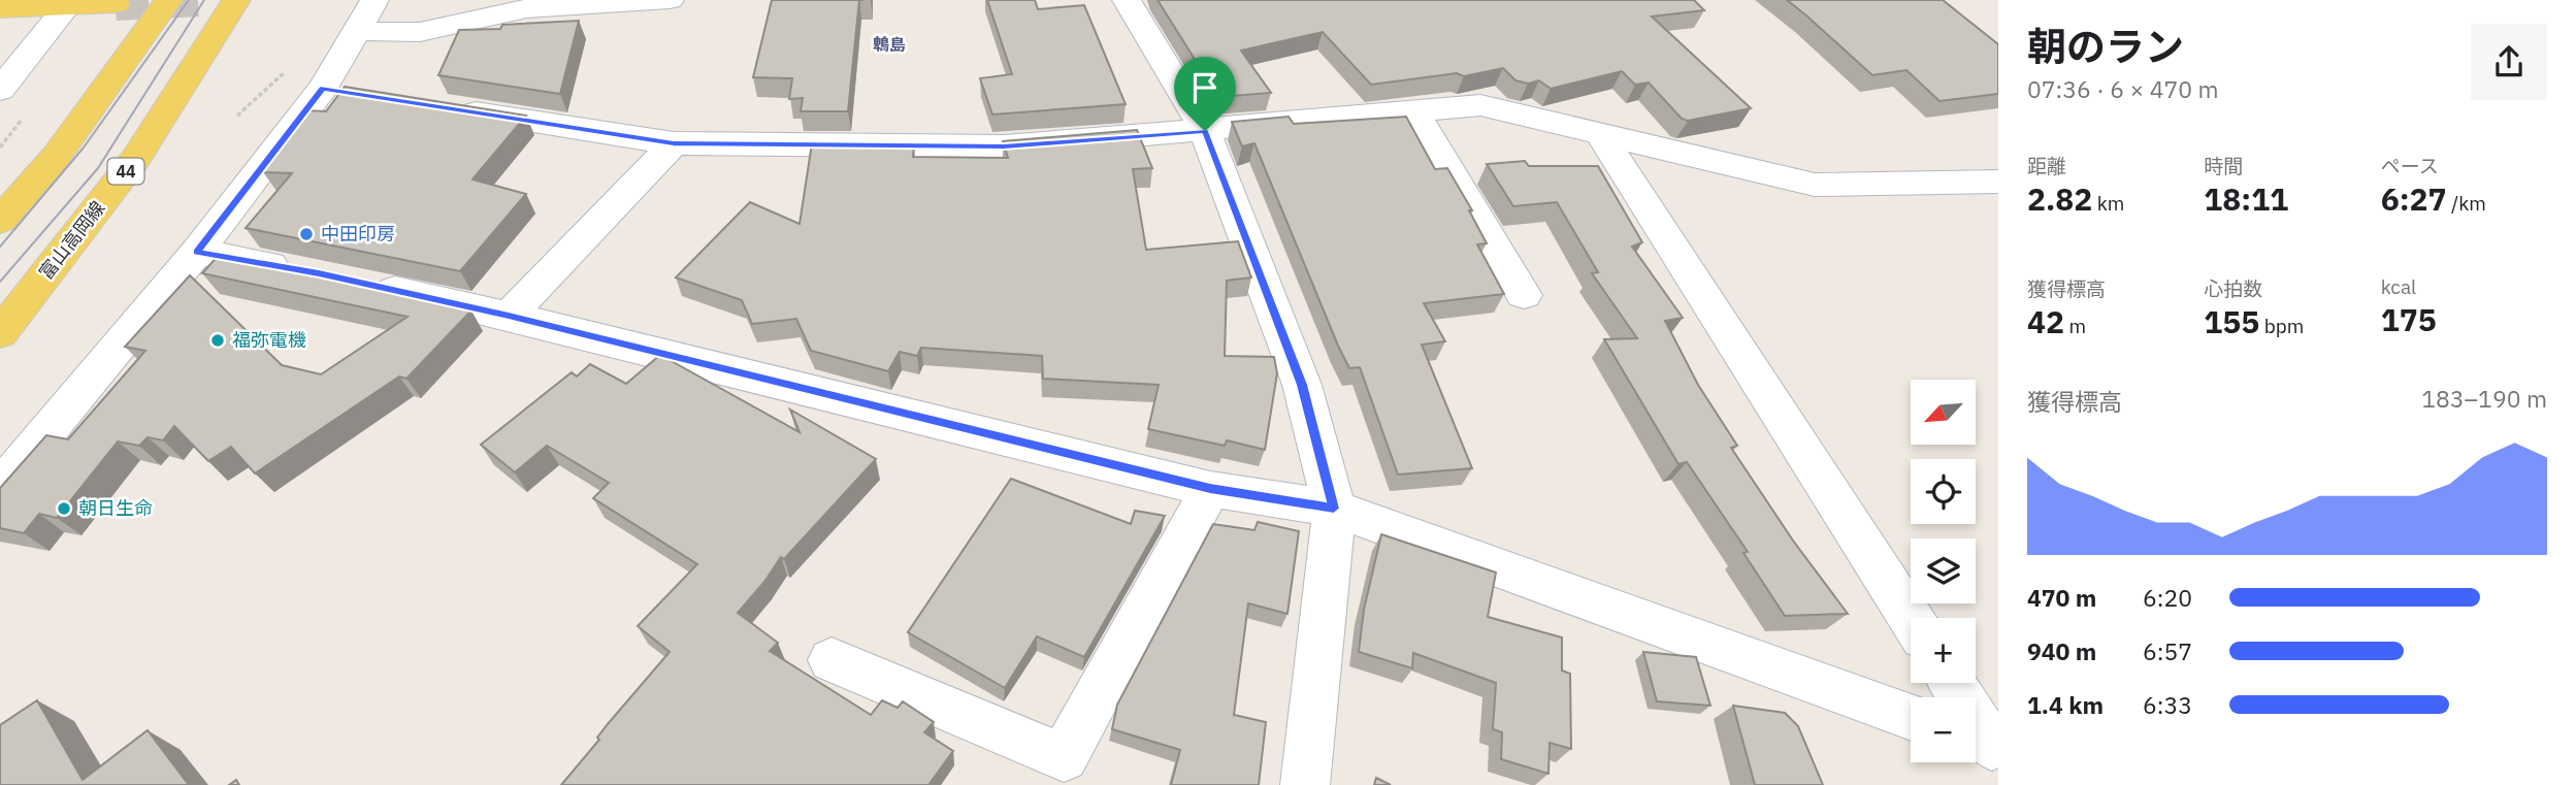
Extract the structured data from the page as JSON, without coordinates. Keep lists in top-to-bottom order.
{
  "streets": {
    "main road": ["44", "富山高岡線"]
  },
  "districts": ["鵯島"],
  "places": ["中田印房", "福弥電機", "朝日生命"],
  "north": "bottom left",
  "page": {
    "heading": ["朝のラン", "07:36 · 6 × 470 m"],
    "stats": [
      ["距離", "2.82 km"],
      ["時間", "18:11"],
      ["ペース", "6:27 /km"],
      ["獲得標高", "42 m"],
      ["心拍数", "155 bpm"],
      ["kcal", "175"]
    ],
    "chart": ["獲得標高", "183–190 m"],
    "map_buttons": ["+", "−"],
    "list": [
      {
        "name": "470 m",
        "note": "6:20"
      },
      {
        "name": "940 m",
        "note": "6:57"
      },
      {
        "name": "1.4 km",
        "note": "6:33"
      }
    ]
  }
}
